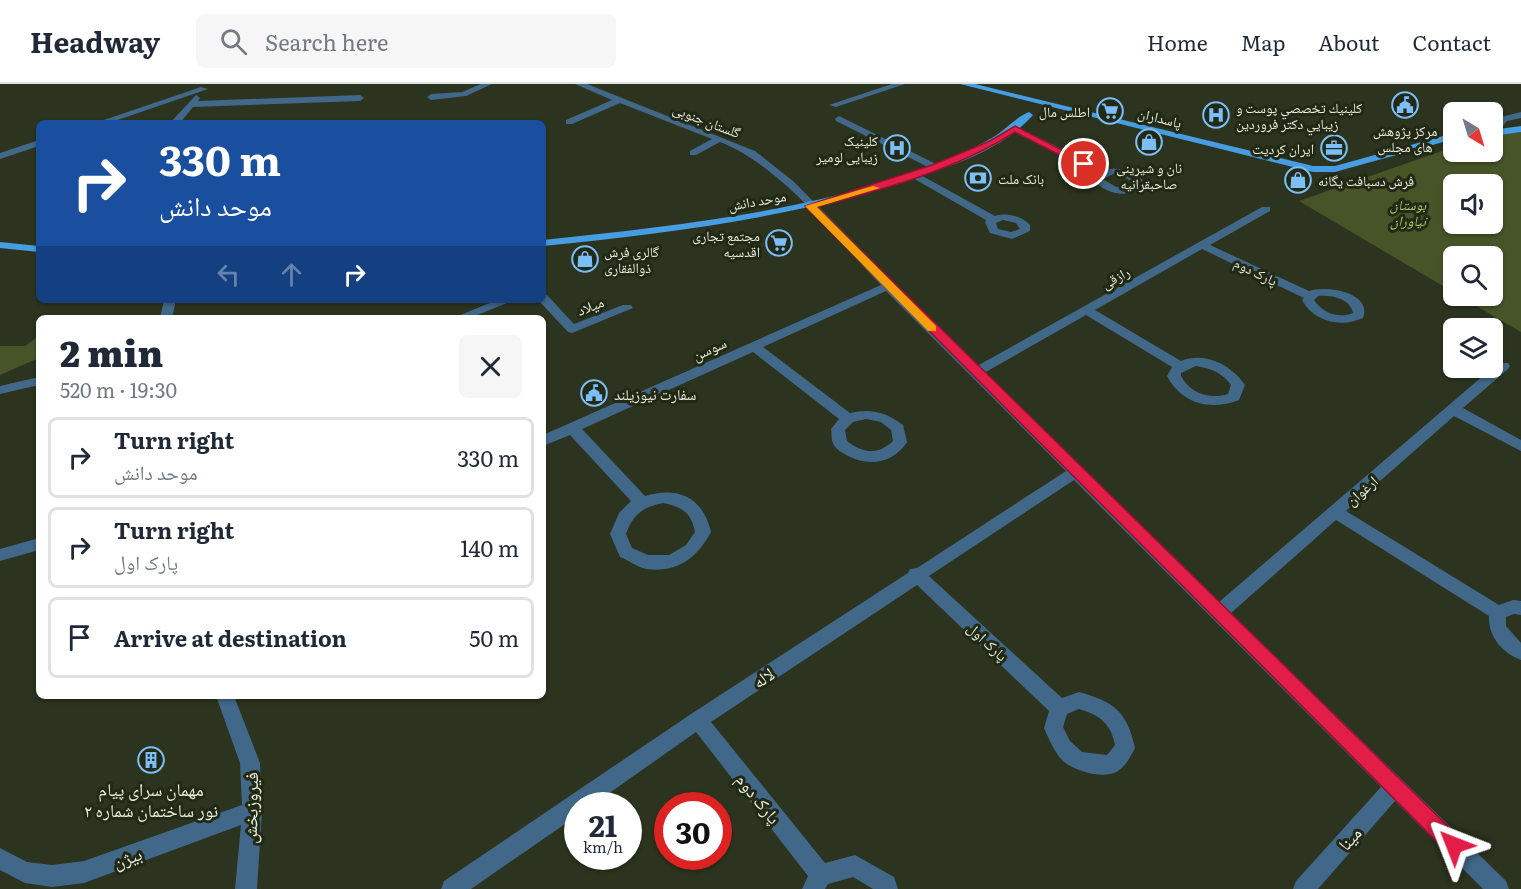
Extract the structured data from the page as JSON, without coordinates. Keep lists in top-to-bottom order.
{
  "streets": {
    "main road": ["پاسداران", "موحد دانش"],
    "street": [
      "گلستان جنوبی",
      "پارک دوم",
      "رازقی",
      "میلاد",
      "سوسن",
      "ارغوان",
      "پارک اول",
      "لاله",
      "فیروزبخش",
      "مینا",
      "بیژن"
    ]
  },
  "crossings": [
    ["پاسداران", "موحد دانش"],
    ["گلستان جنوبی", "موحد دانش"],
    ["گلستان جنوبی", "رازقی"],
    ["گلستان جنوبی", "سوسن"],
    ["گلستان جنوبی", "ارغوان"],
    ["گلستان جنوبی", "لاله"],
    ["گلستان جنوبی", "مینا"],
    ["پارک دوم", "رازقی"],
    ["پارک دوم", "لاله"],
    ["پارک اول", "لاله"],
    ["فیروزبخش", "بیژن"]
  ],
  "parks": ["بوستان نیاوران"],
  "places": {
    "public building": ["مرکز پژوهش های مجلس", "سفارت نیوزیلند"],
    "supermarket": ["اطلس مال", "مجتمع تجاری اقدسیه"],
    "hospital": ["كلينيك تخصصي پوست و زيبايي دكتر فروردين", "کلینیک زیبایی لومیر"],
    "shop": ["نان و شیرینی صاحبقرانیه", "فرش دسبافت یگانه", "گالری فرش ذوالفقاری"],
    "office": ["ایران کردیت"],
    "bank": ["بانک ملت"],
    "building": ["مهمان سرای پیام نور ساختمان شماره ۲"]
  },
  "north": "bottom right",
  "page": {
    "header": "Headway",
    "search": "Search here",
    "nav": [
      "Home",
      "Map",
      "About",
      "Contact"
    ],
    "turn": ["330 m", "موحد دانش"],
    "heading": ["2 min", "520 m · 19:30"],
    "list": [
      {
        "name": "Turn right",
        "note": "موحد دانش",
        "value": "330 m"
      },
      {
        "name": "Turn right",
        "note": "پارک اول",
        "value": "140 m"
      },
      {
        "name": "Arrive at destination",
        "value": "50 m"
      }
    ],
    "speed": "21 km/h",
    "limit": "30"
  }
}
